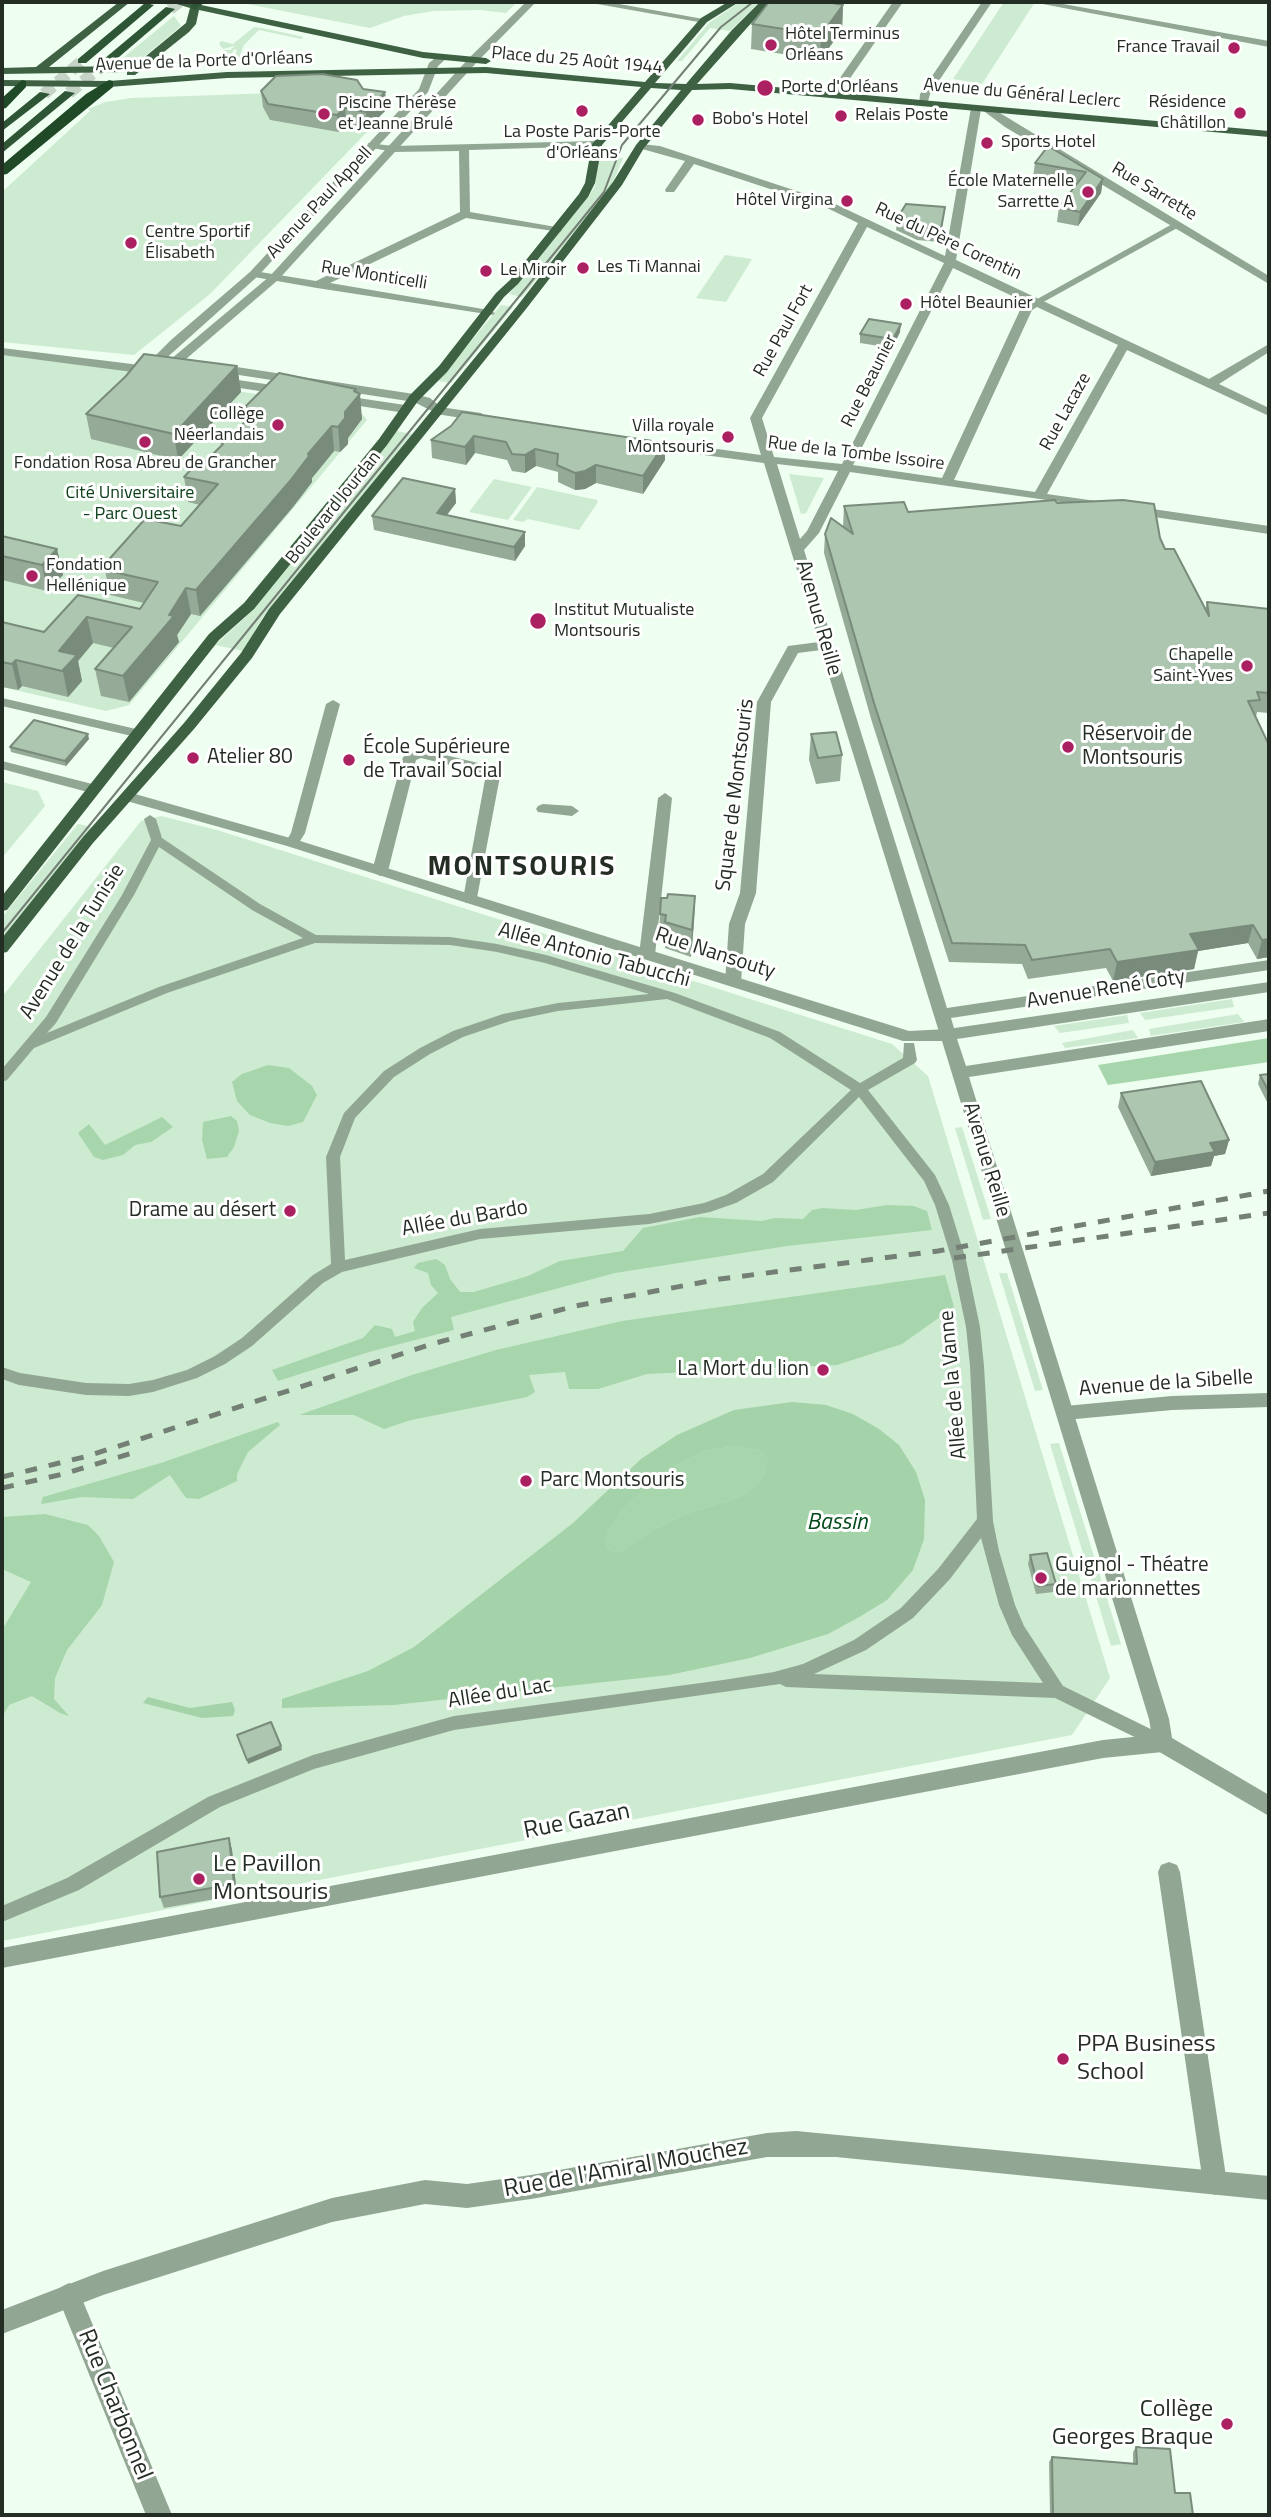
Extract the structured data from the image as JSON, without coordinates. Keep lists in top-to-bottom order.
{
  "streets": {
    "main road": [
      "Place du 25 Août 1944",
      "Avenue de la Porte d'Orléans",
      "Avenue du Général Leclerc",
      "Boulevard Jourdan"
    ],
    "street": [
      "Rue Sarrette",
      "Avenue Paul Appell",
      "Rue du Père Corentin",
      "Rue Monticelli",
      "Rue Paul Fort",
      "Rue Beaunier",
      "Rue Lacaze",
      "Rue de la Tombe Issoire",
      "Avenue Reille",
      "Square de Montsouris",
      "Avenue de la Tunisie",
      "Rue Nansouty",
      "Allée Antonio Tabucchi",
      "Avenue René Coty",
      "Allée du Bardo",
      "Avenue de la Sibelle",
      "Allée de la Vanne",
      "Allée du Lac",
      "Rue Gazan",
      "Rue de l'Amiral Mouchez",
      "Rue Charbonnel"
    ]
  },
  "crossings": [
    ["Place du 25 Août 1944", "Avenue de la Porte d'Orléans"],
    ["Place du 25 Août 1944", "Avenue du Général Leclerc"],
    ["Place du 25 Août 1944", "Avenue Paul Appell"],
    ["Place du 25 Août 1944", "Boulevard Jourdan"],
    ["Avenue de la Porte d'Orléans", "Avenue Paul Appell"],
    ["Avenue du Général Leclerc", "Rue Sarrette"],
    ["Avenue du Général Leclerc", "Rue Beaunier"],
    ["Avenue du Général Leclerc", "Boulevard Jourdan"],
    ["Rue Sarrette", "Rue Beaunier"],
    ["Avenue Paul Appell", "Rue Monticelli"],
    ["Rue du Père Corentin", "Rue Paul Fort"],
    ["Rue du Père Corentin", "Rue Beaunier"],
    ["Rue du Père Corentin", "Rue Lacaze"],
    ["Rue du Père Corentin", "Boulevard Jourdan"],
    ["Rue Monticelli", "Boulevard Jourdan"],
    ["Rue Paul Fort", "Rue de la Tombe Issoire"],
    ["Rue Paul Fort", "Avenue Reille"],
    ["Rue Beaunier", "Rue de la Tombe Issoire"],
    ["Rue Beaunier", "Avenue Reille"],
    ["Rue Lacaze", "Rue de la Tombe Issoire"],
    ["Rue de la Tombe Issoire", "Avenue Reille"],
    ["Boulevard Jourdan", "Rue Nansouty"],
    ["Avenue Reille", "Square de Montsouris"],
    ["Avenue Reille", "Rue Nansouty"],
    ["Avenue Reille", "Avenue René Coty"],
    ["Avenue Reille", "Avenue de la Sibelle"],
    ["Avenue Reille", "Rue Gazan"],
    ["Square de Montsouris", "Rue Nansouty"],
    ["Avenue de la Tunisie", "Allée Antonio Tabucchi"],
    ["Rue Nansouty", "Avenue René Coty"],
    ["Allée Antonio Tabucchi", "Allée du Bardo"],
    ["Allée Antonio Tabucchi", "Allée de la Vanne"],
    ["Allée du Bardo", "Allée de la Vanne"],
    ["Allée de la Vanne", "Allée du Lac"],
    ["Rue de l'Amiral Mouchez", "Rue Charbonnel"]
  ],
  "districts": ["MONTSOURIS"],
  "water": ["Bassin"],
  "parks": ["Cité Universitaire - Parc Ouest"],
  "places": [
    "Hôtel Terminus Orléans",
    "France Travail",
    "Porte d'Orléans",
    "La Poste Paris-Porte d'Orléans",
    "Résidence Châtillon",
    "Piscine Thérèse et Jeanne Brulé",
    "Relais Poste",
    "Bobo's Hotel",
    "Sports Hotel",
    "École Maternelle Sarrette A",
    "Hôtel Virgina",
    "Centre Sportif Élisabeth",
    "Les Ti Mannai",
    "Le Miroir",
    "Hôtel Beaunier",
    "Collège Néerlandais",
    "Villa royale Montsouris",
    "Fondation Rosa Abreu de Grancher",
    "Fondation Hellénique",
    "Institut Mutualiste Montsouris",
    "Chapelle Saint-Yves",
    "Réservoir de Montsouris",
    "Atelier 80",
    "École Supérieure de Travail Social",
    "Drame au désert",
    "La Mort du lion",
    "Parc Montsouris",
    "Guignol - Théatre de marionnettes",
    "Le Pavillon Montsouris",
    "PPA Business School",
    "Collège Georges Braque"
  ]
}
